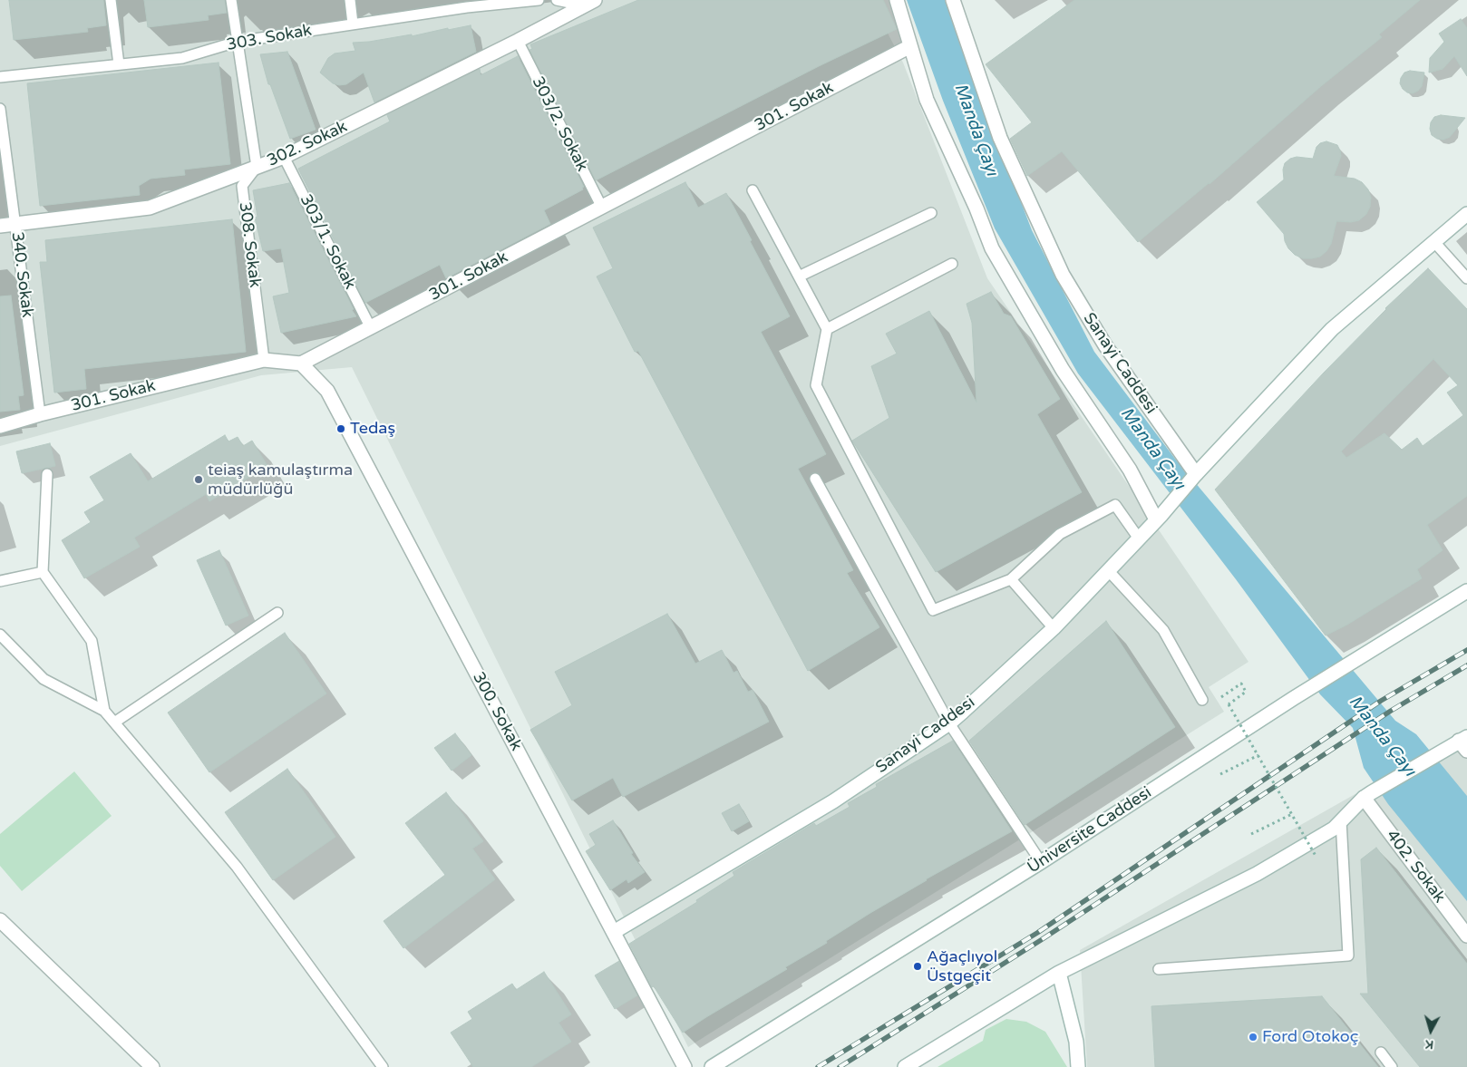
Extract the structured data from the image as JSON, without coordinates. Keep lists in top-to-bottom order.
{
  "streets": {
    "street": [
      "301. Sokak",
      "302. Sokak",
      "Sanayi Caddesi",
      "300. Sokak",
      "Üniversite Caddesi",
      "402. Sokak"
    ],
    "lane": [
      "303. Sokak",
      "303/2. Sokak",
      "303/1. Sokak",
      "308. Sokak",
      "340. Sokak"
    ]
  },
  "crossings": [
    ["301. Sokak", "303/2. Sokak"],
    ["301. Sokak", "303/1. Sokak"],
    ["301. Sokak", "308. Sokak"],
    ["301. Sokak", "340. Sokak"],
    ["301. Sokak", "300. Sokak"],
    ["303/2. Sokak", "302. Sokak"],
    ["302. Sokak", "303/1. Sokak"],
    ["302. Sokak", "308. Sokak"],
    ["302. Sokak", "340. Sokak"],
    ["Sanayi Caddesi", "300. Sokak"]
  ],
  "water": ["Manda Çayı"],
  "places": [
    "Tedaş",
    "teiaş kamulaştırma müdürlüğü",
    "Ağaçlıyol Üstgeçit",
    "Ford Otokoç"
  ],
  "north": "bottom"
}
